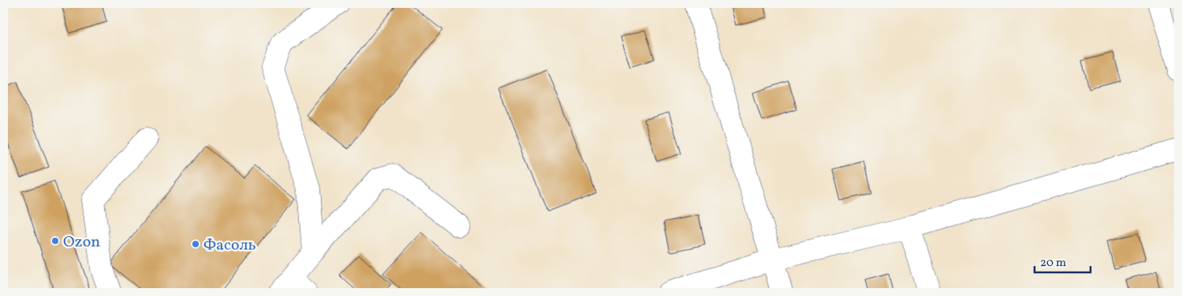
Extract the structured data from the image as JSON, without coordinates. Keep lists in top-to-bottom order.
{
  "places": ["Ozon", "Фасоль"],
  "scale_bar": "20 m"
}
